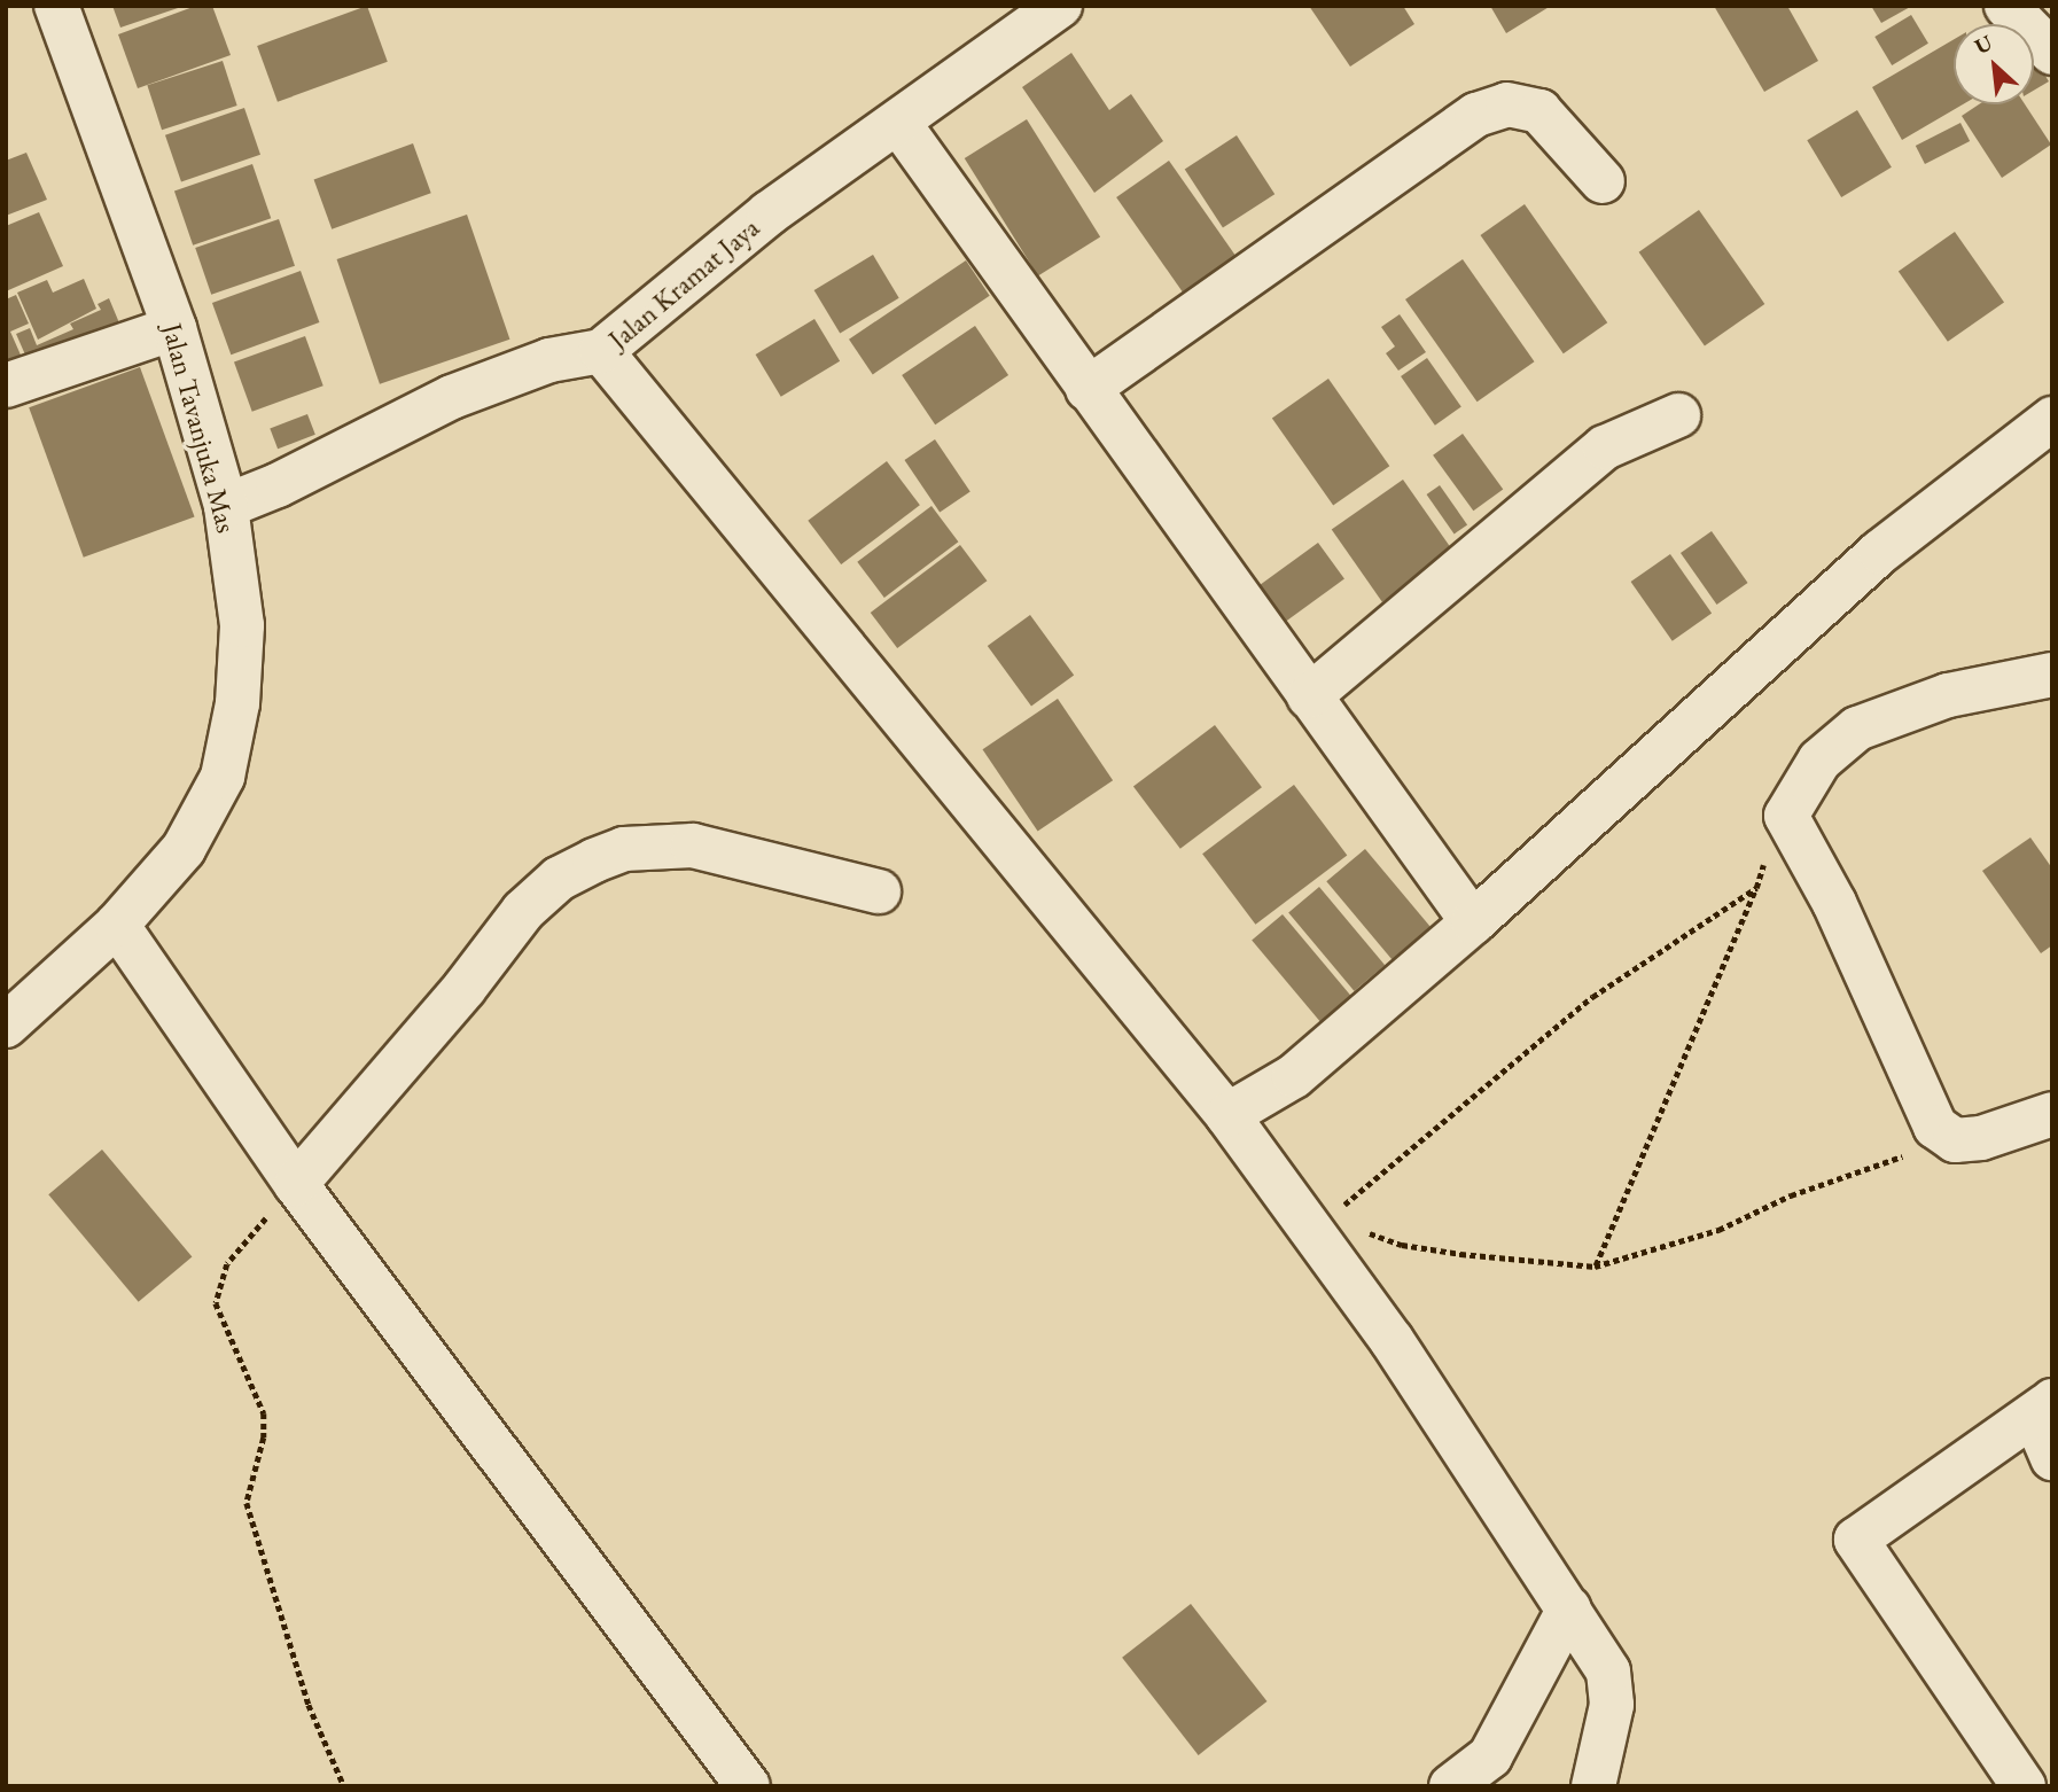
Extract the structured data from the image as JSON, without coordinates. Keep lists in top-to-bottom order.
{
  "streets": {
    "street": ["Jalan Kramat Jaya", "Jalan Tavanjuka Mas"]
  },
  "crossings": [
    ["Jalan Kramat Jaya", "Jalan Tavanjuka Mas"]
  ],
  "north": "top left"
}
